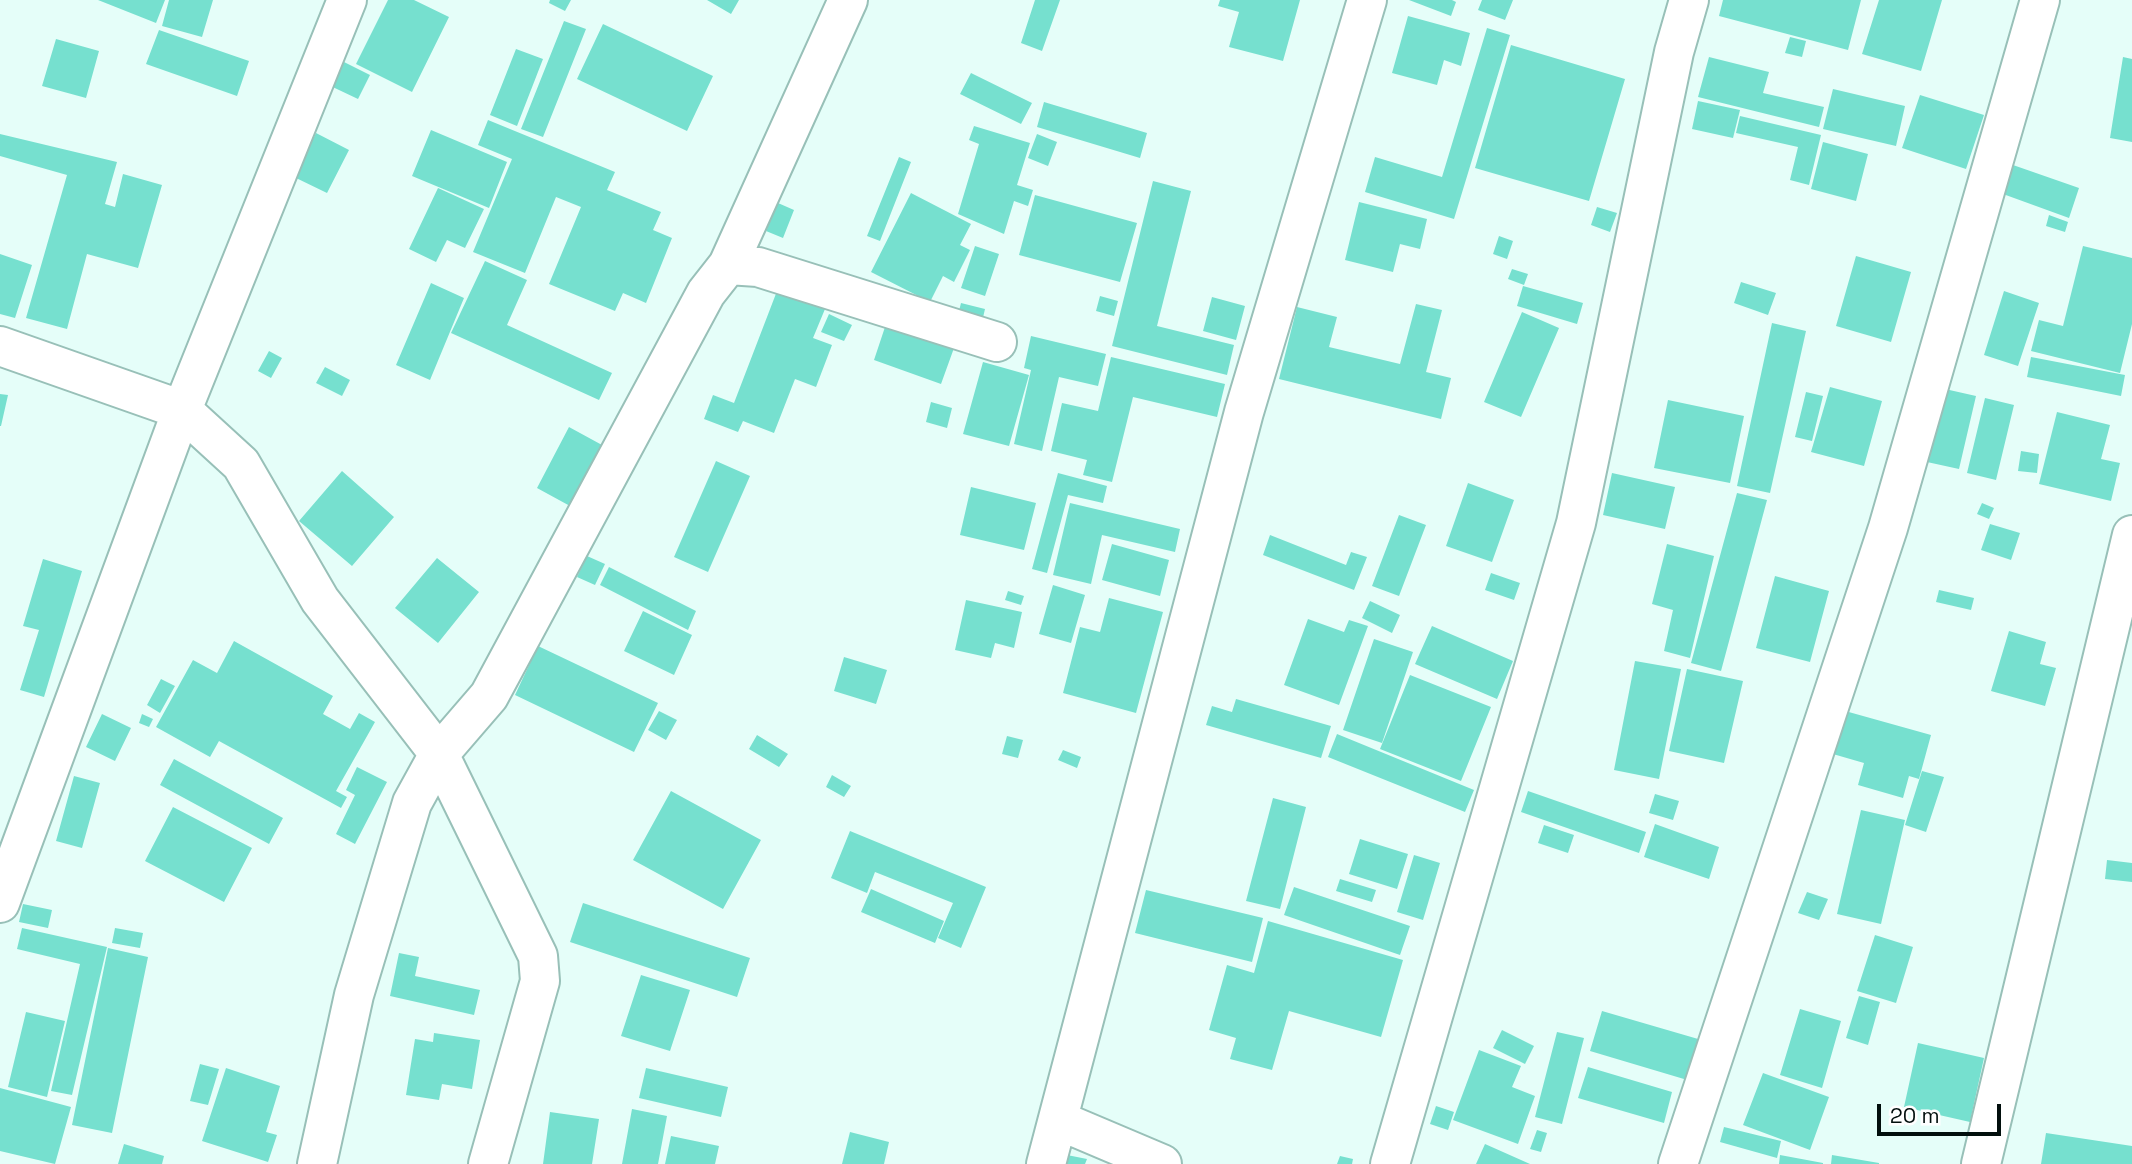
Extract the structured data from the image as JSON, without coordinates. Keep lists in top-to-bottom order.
{
  "scale_bar": "20 m"
}
